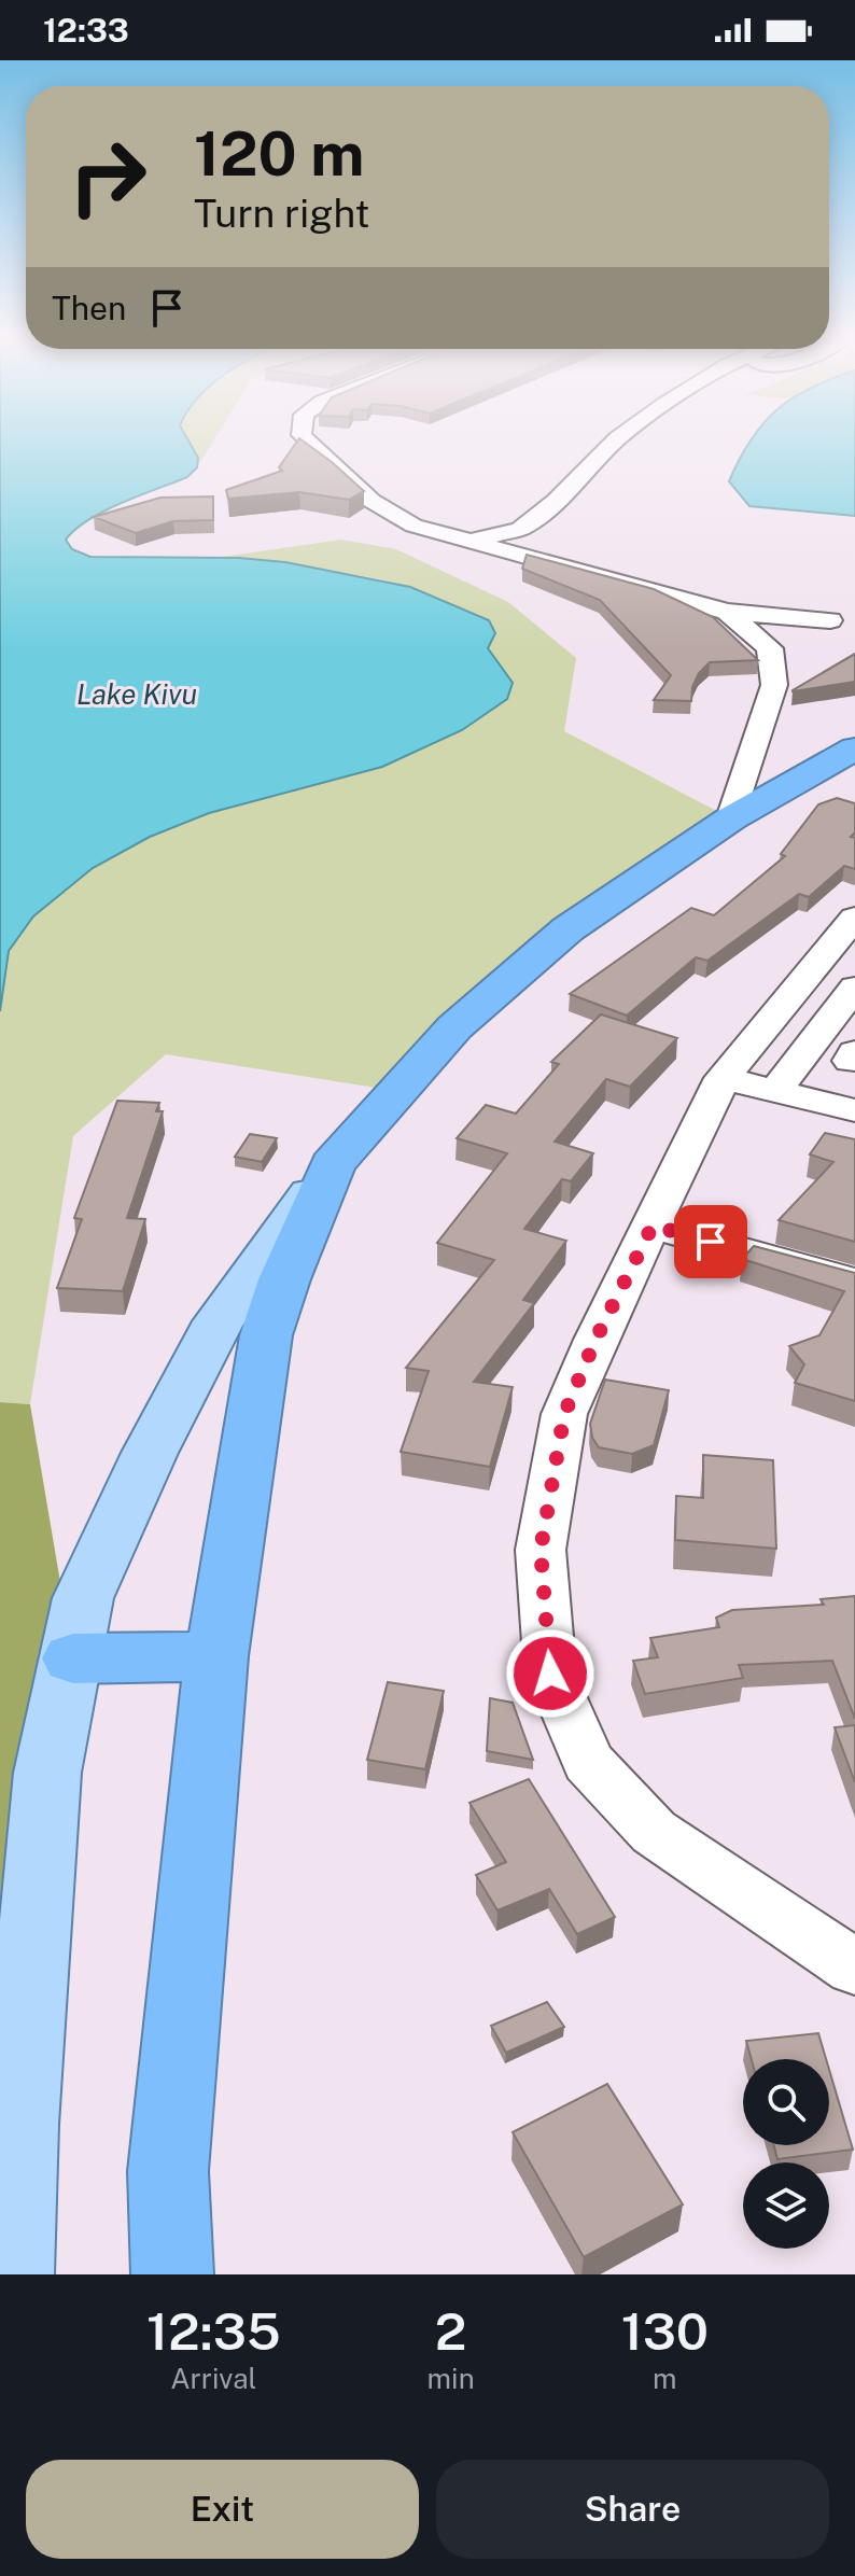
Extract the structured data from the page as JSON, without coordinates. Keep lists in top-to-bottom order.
{
  "water": ["Lake Kivu"],
  "page": {
    "status": "12:33",
    "turn": ["120 m", "Turn right"],
    "then": "Then",
    "eta": [
      "12:35",
      "Arrival",
      "2",
      "min",
      "130",
      "m"
    ],
    "buttons": ["Exit", "Share"]
  }
}
